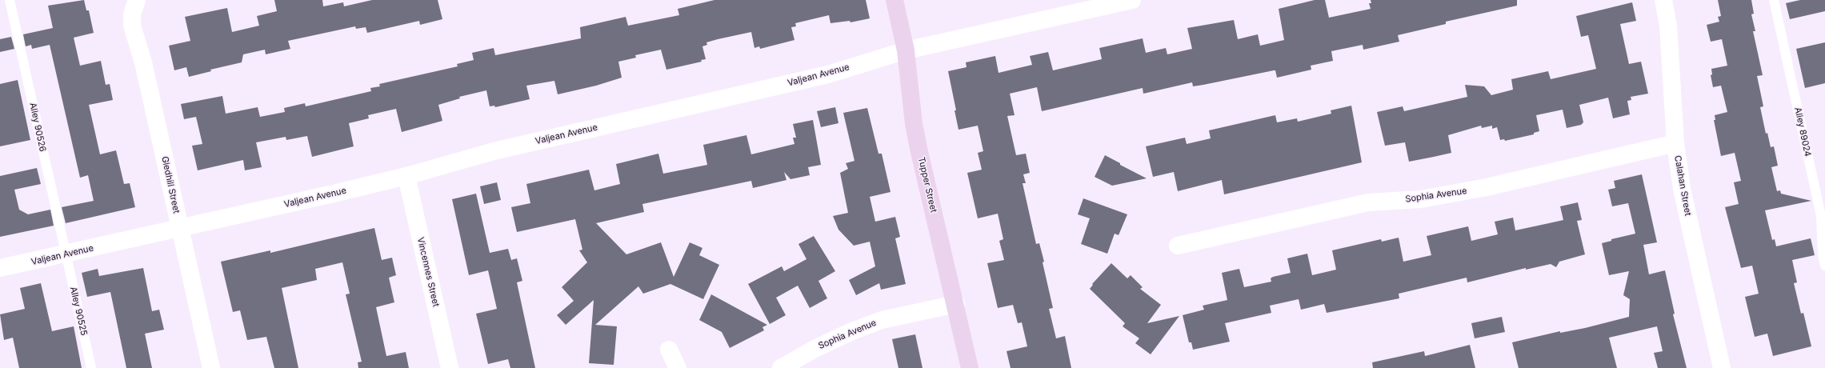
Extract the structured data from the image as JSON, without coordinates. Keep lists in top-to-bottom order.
{
  "streets": {
    "street": [
      "Valjean Avenue",
      "Gledhill Street",
      "Tupper Street",
      "Calahan Street",
      "Sophia Avenue",
      "Vincennes Street"
    ],
    "lane": ["Alley 90526", "Alley 89024", "Alley 90525"]
  },
  "crossings": [
    ["Valjean Avenue", "Alley 90526"],
    ["Valjean Avenue", "Gledhill Street"],
    ["Valjean Avenue", "Tupper Street"],
    ["Valjean Avenue", "Vincennes Street"],
    ["Valjean Avenue", "Alley 90525"],
    ["Alley 90526", "Alley 90525"],
    ["Tupper Street", "Sophia Avenue"],
    ["Calahan Street", "Sophia Avenue"]
  ]
}
